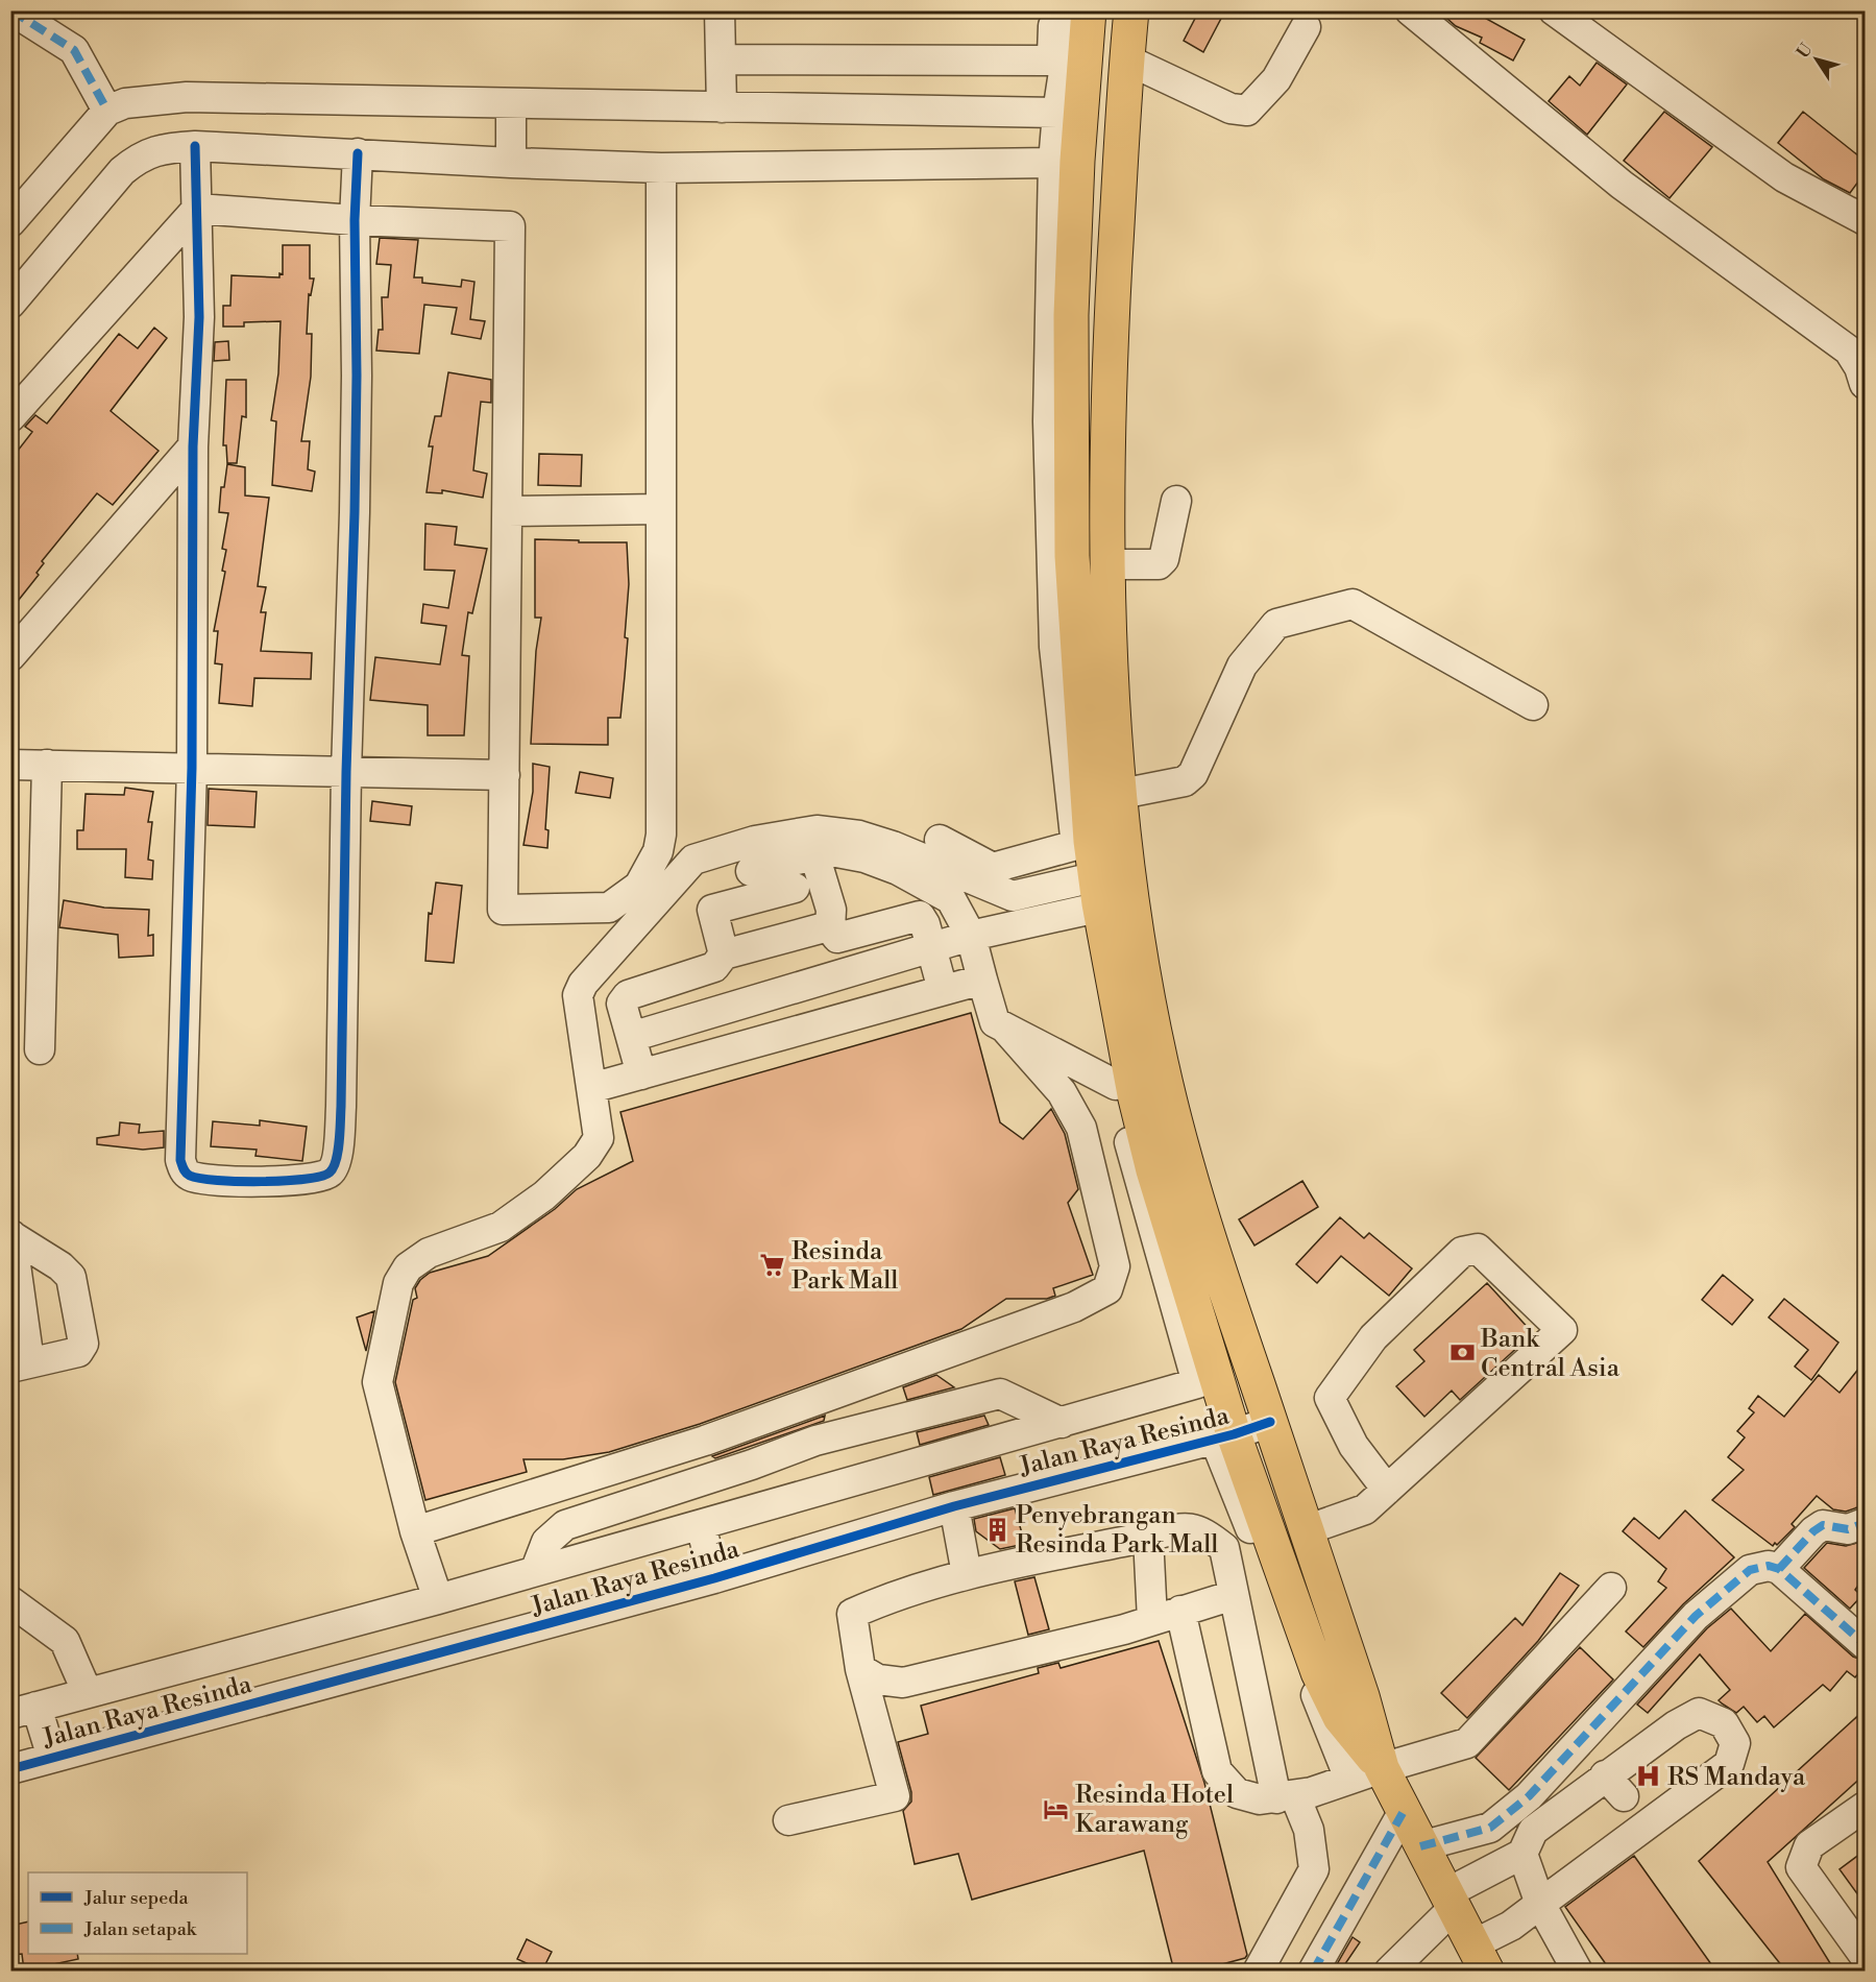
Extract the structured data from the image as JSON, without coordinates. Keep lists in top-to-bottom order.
{
  "streets": {
    "street": ["Jalan Raya Resinda"]
  },
  "places": {
    "supermarket": ["Resinda Park Mall"],
    "bank": ["Bank Central Asia"],
    "building": ["Penyebrangan Resinda Park Mall"],
    "hospital": ["RS Mandaya"],
    "hotel": ["Resinda Hotel Karawang"]
  },
  "legend": ["Jalur sepeda", "Jalan setapak"],
  "north": "top left"
}
